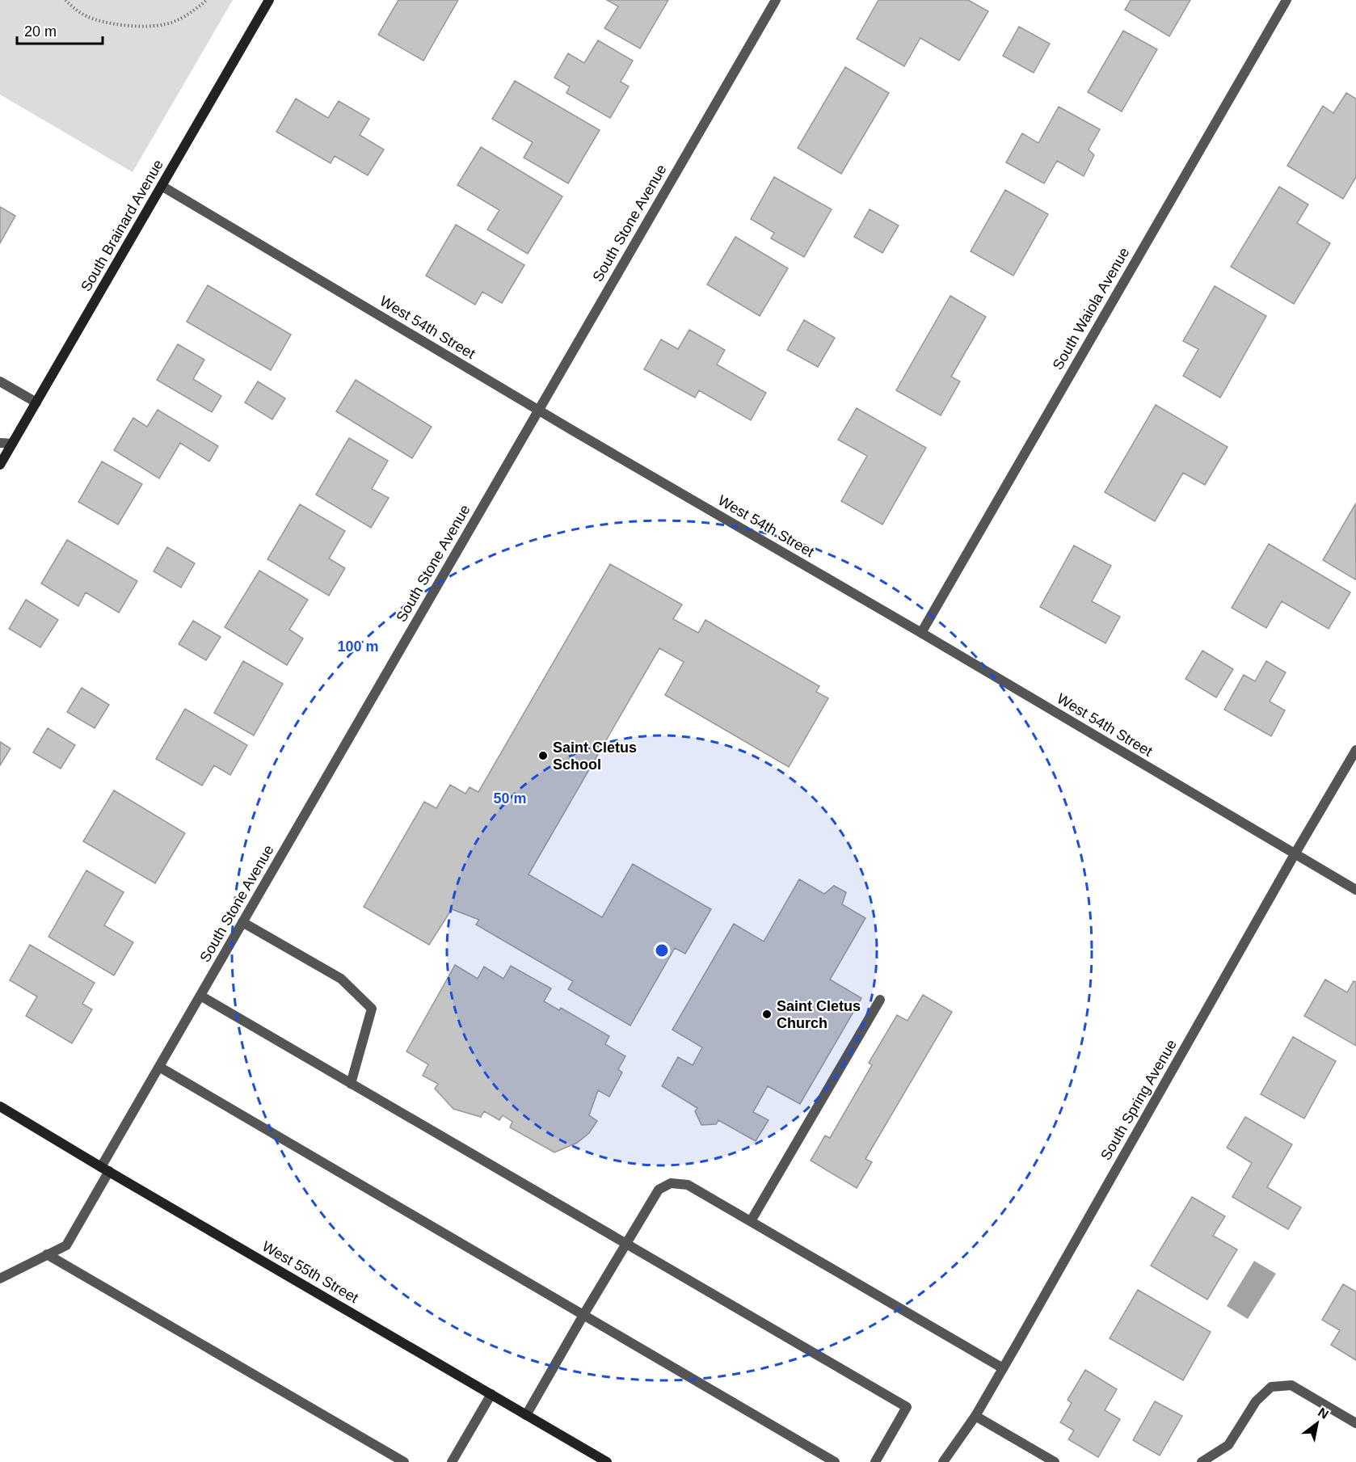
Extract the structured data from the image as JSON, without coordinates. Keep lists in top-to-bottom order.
{
  "streets": {
    "main road": ["South Brainard Avenue", "West 55th Street"],
    "street": [
      "South Stone Avenue",
      "South Waiola Avenue",
      "West 54th Street",
      "South Spring Avenue"
    ]
  },
  "crossings": [
    ["South Stone Avenue", "West 54th Street"],
    ["South Stone Avenue", "West 55th Street"],
    ["South Brainard Avenue", "West 54th Street"],
    ["South Waiola Avenue", "West 54th Street"],
    ["West 54th Street", "South Spring Avenue"]
  ],
  "places": ["Saint Cletus School", "Saint Cletus Church"],
  "scale_bar": "20 m",
  "north": "top right",
  "rings": ["100 m", "50 m"]
}
